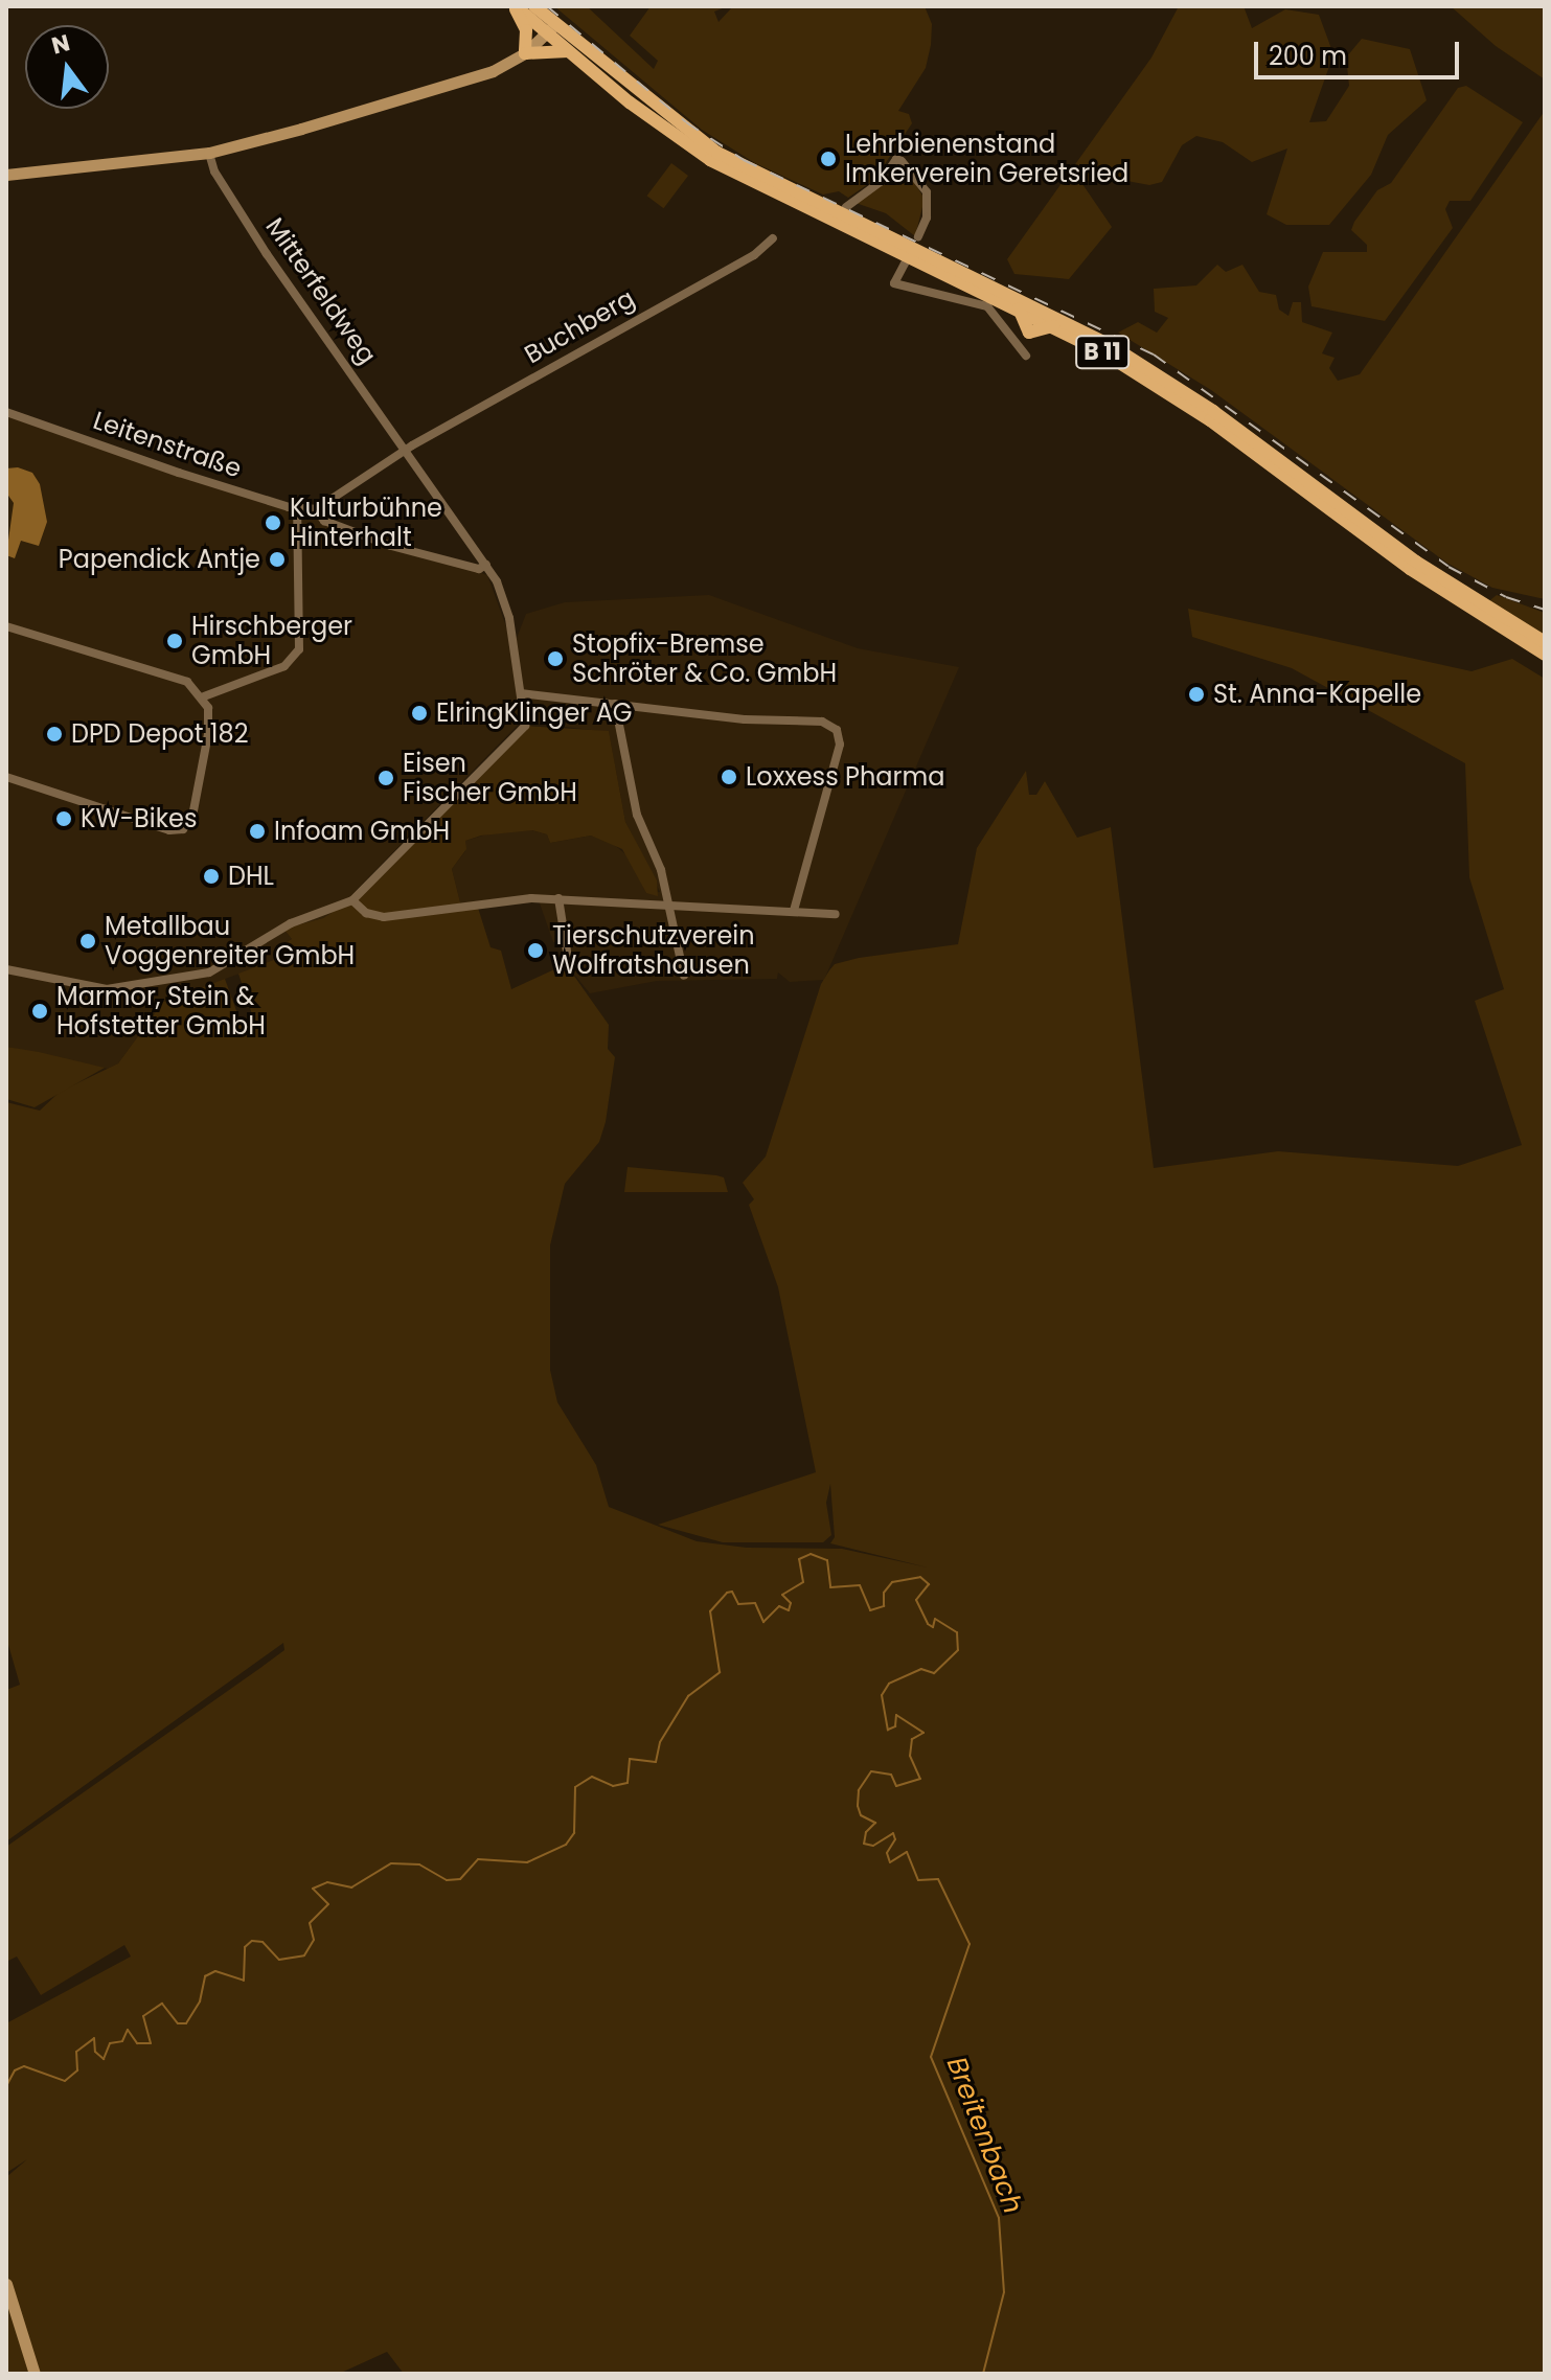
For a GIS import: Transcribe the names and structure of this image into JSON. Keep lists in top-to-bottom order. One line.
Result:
{"streets":{"main road":["B 11"],"street":["Mitterfeldweg","Buchberg","Leitenstraße"]},"crossings":[["Mitterfeldweg","Buchberg"]],"water":["Breitenbach"],"places":["Lehrbienenstand Imkerverein Geretsried","Kulturbühne Hinterhalt","Papendick Antje","Hirschberger GmbH","Stopfix-Bremse Schröter & Co. GmbH","St. Anna-Kapelle","ElringKlinger AG","DPD Depot 182","Loxxess Pharma","Eisen Fischer GmbH","KW-Bikes","Infoam GmbH","DHL","Metallbau Voggenreiter GmbH","Tierschutzverein Wolfratshausen","Marmor, Stein & Hofstetter GmbH"],"scale_bar":"200 m","north":"top"}
